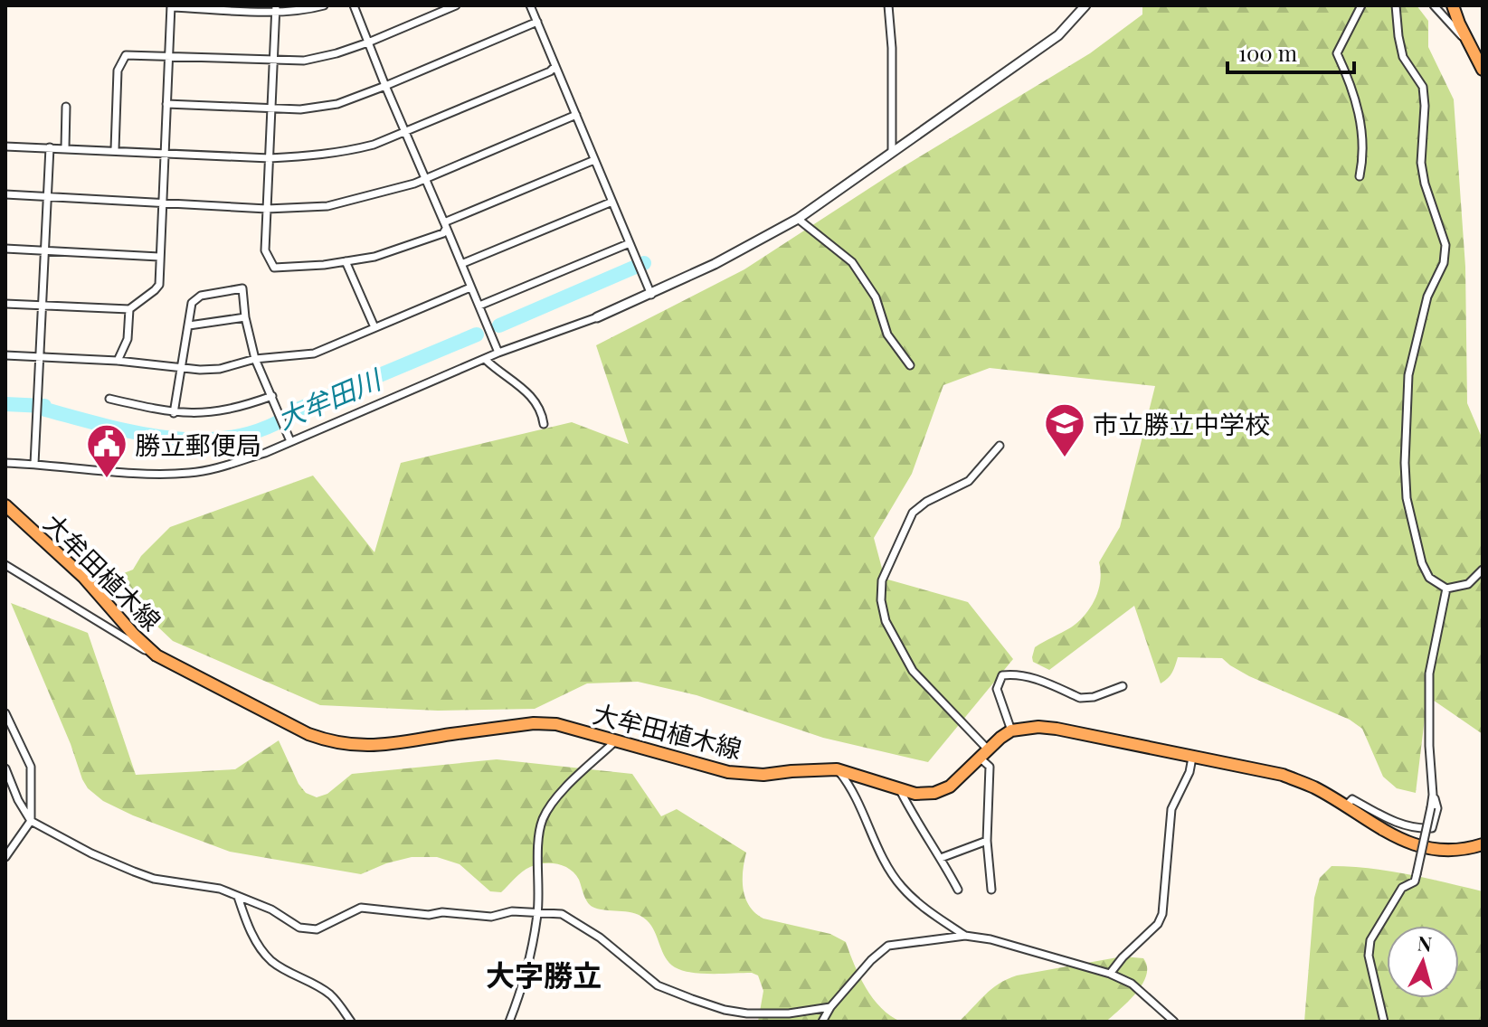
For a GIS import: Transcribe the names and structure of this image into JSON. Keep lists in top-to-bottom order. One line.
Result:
{"streets":{"main road":["大牟田植木線"]},"districts":["大字勝立"],"water":["大牟田川"],"places":{"school or university":["市立勝立中学校"],"public building":["勝立郵便局"]},"scale_bar":"100 m","north":"top"}
